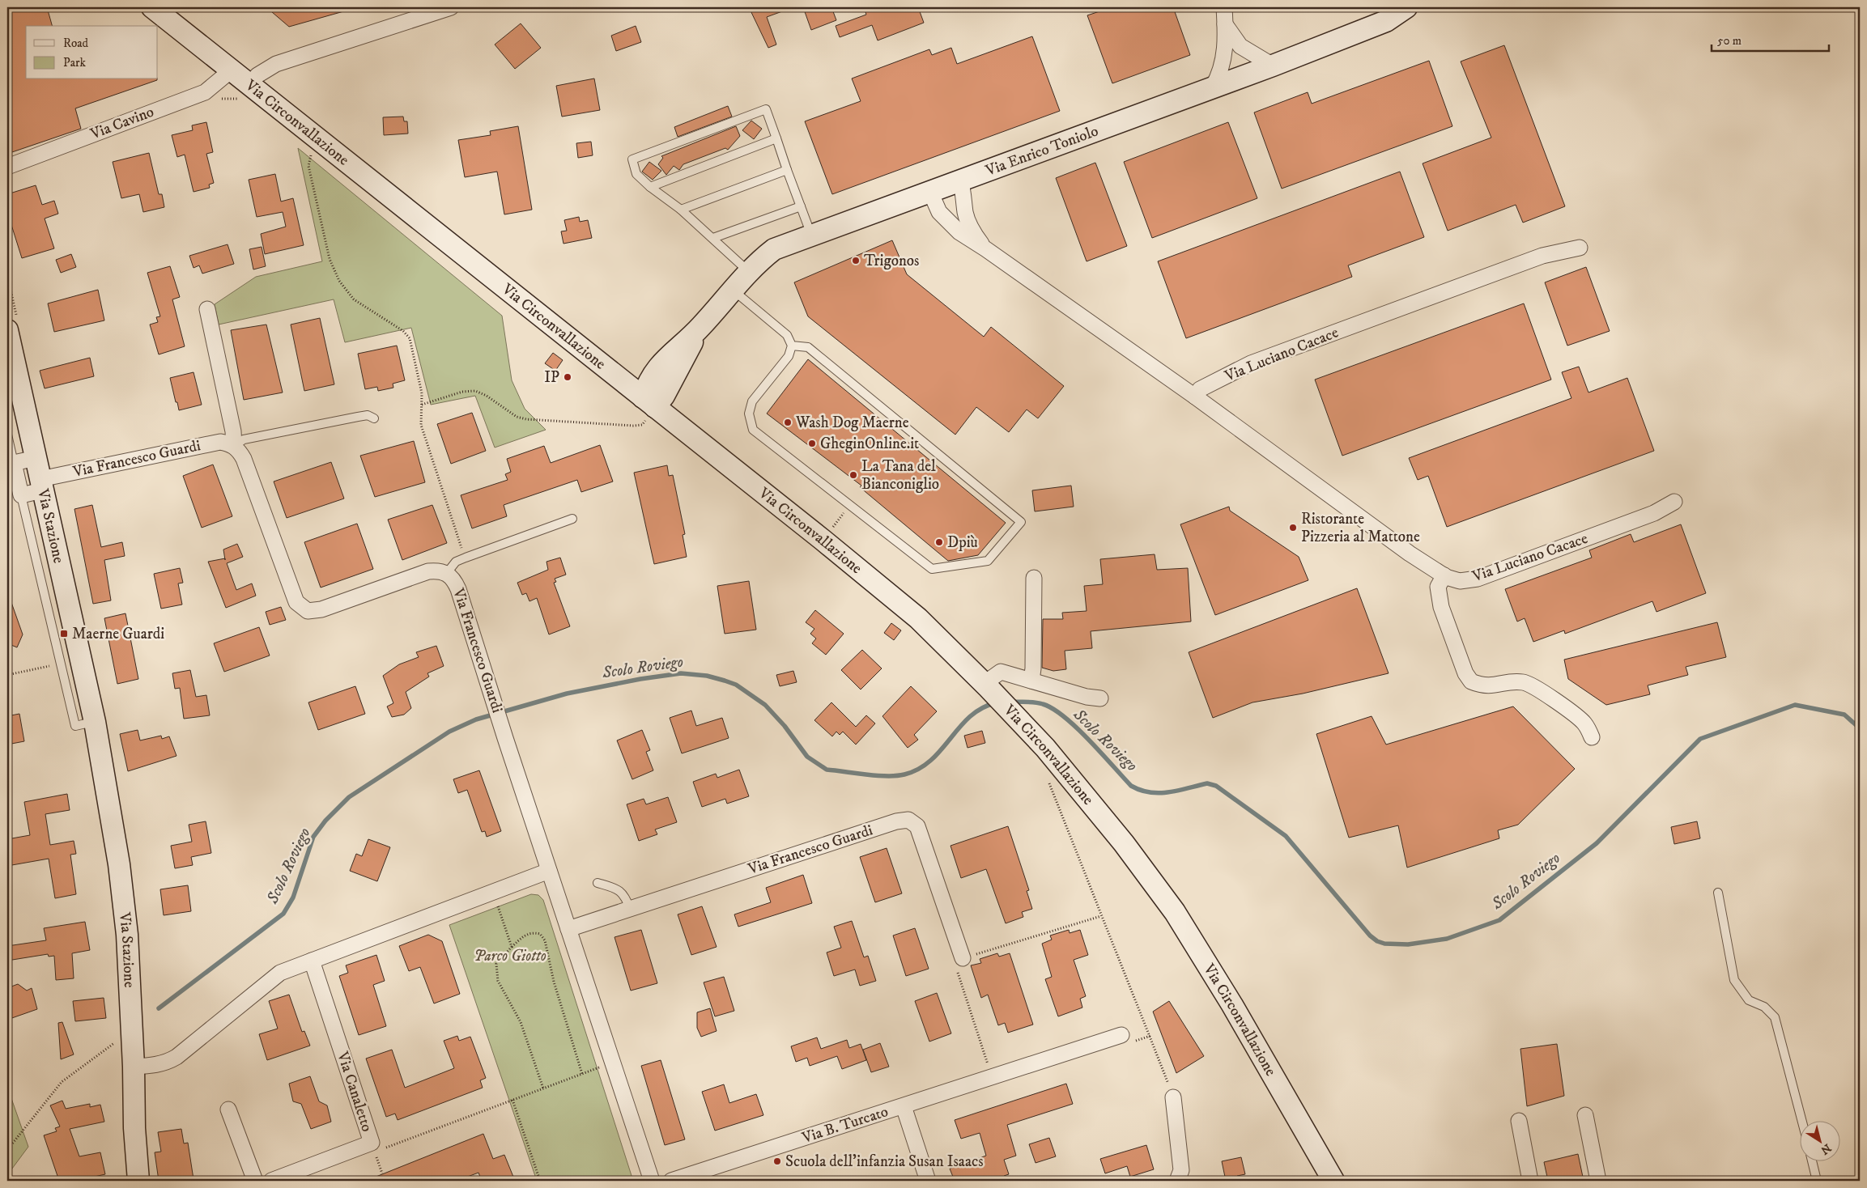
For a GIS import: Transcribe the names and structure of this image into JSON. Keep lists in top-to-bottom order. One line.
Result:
{"streets":{"street":["Via Circonvallazione","Via Cavino","Via Enrico Toniolo","Via Luciano Cacace","Via Francesco Guardi","Via Stazione","Via Canaletto","Via B. Turcato"]},"crossings":[["Via Circonvallazione","Via Cavino"],["Via Circonvallazione","Via Enrico Toniolo"],["Via Enrico Toniolo","Via Luciano Cacace"],["Via Francesco Guardi","Via Stazione"]],"water":["Scolo Roviego"],"parks":["Parco Giotto"],"places":{"other":["Trigonos","IP","Wash Dog Maerne","GheginOnline.it","La Tana del Bianconiglio","Ristorante Pizzeria al Mattone","Dpiù","Scuola dell'infanzia Susan Isaacs"],"transit":["Maerne Guardi"]},"legend":["Road","Park"],"scale_bar":"50 m","north":"bottom right"}
